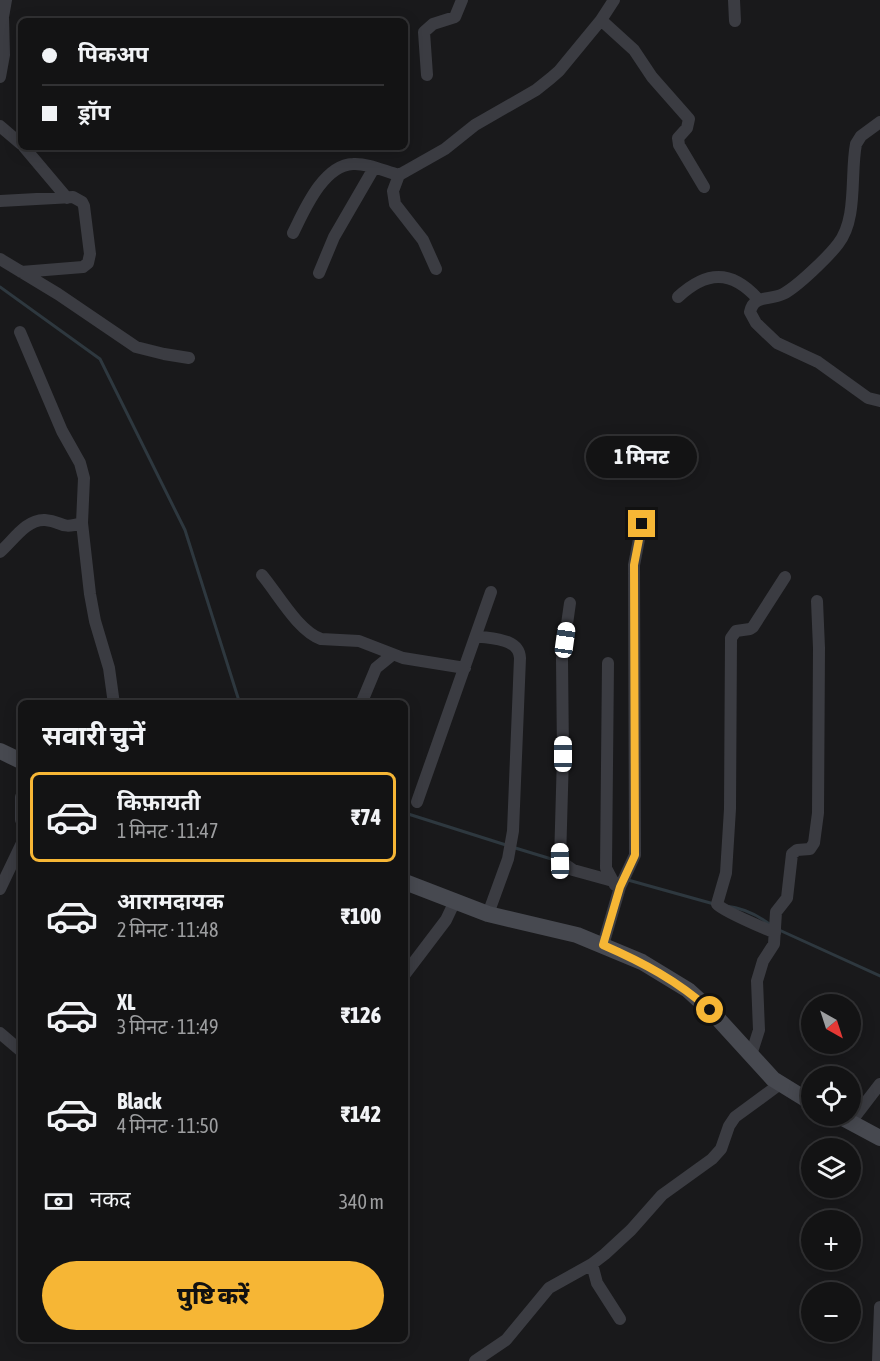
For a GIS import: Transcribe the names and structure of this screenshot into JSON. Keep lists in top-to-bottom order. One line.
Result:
{"north":"bottom right","page":{"banner":["पिकअप","ड्रॉप"],"bubble":"1 मिनट","heading":"सवारी चुनें","list":[{"name":"किफ़ायती","note":"1 मिनट · 11:47","value":"₹74"},{"name":"आरामदायक","note":"2 मिनट · 11:48","value":"₹100"},{"name":"XL","note":"3 मिनट · 11:49","value":"₹126"},{"name":"Black","note":"4 मिनट · 11:50","value":"₹142"}],"map_buttons":["+","−"],"pay":["नकद","340 m"],"buttons":"पुष्टि करें"}}
